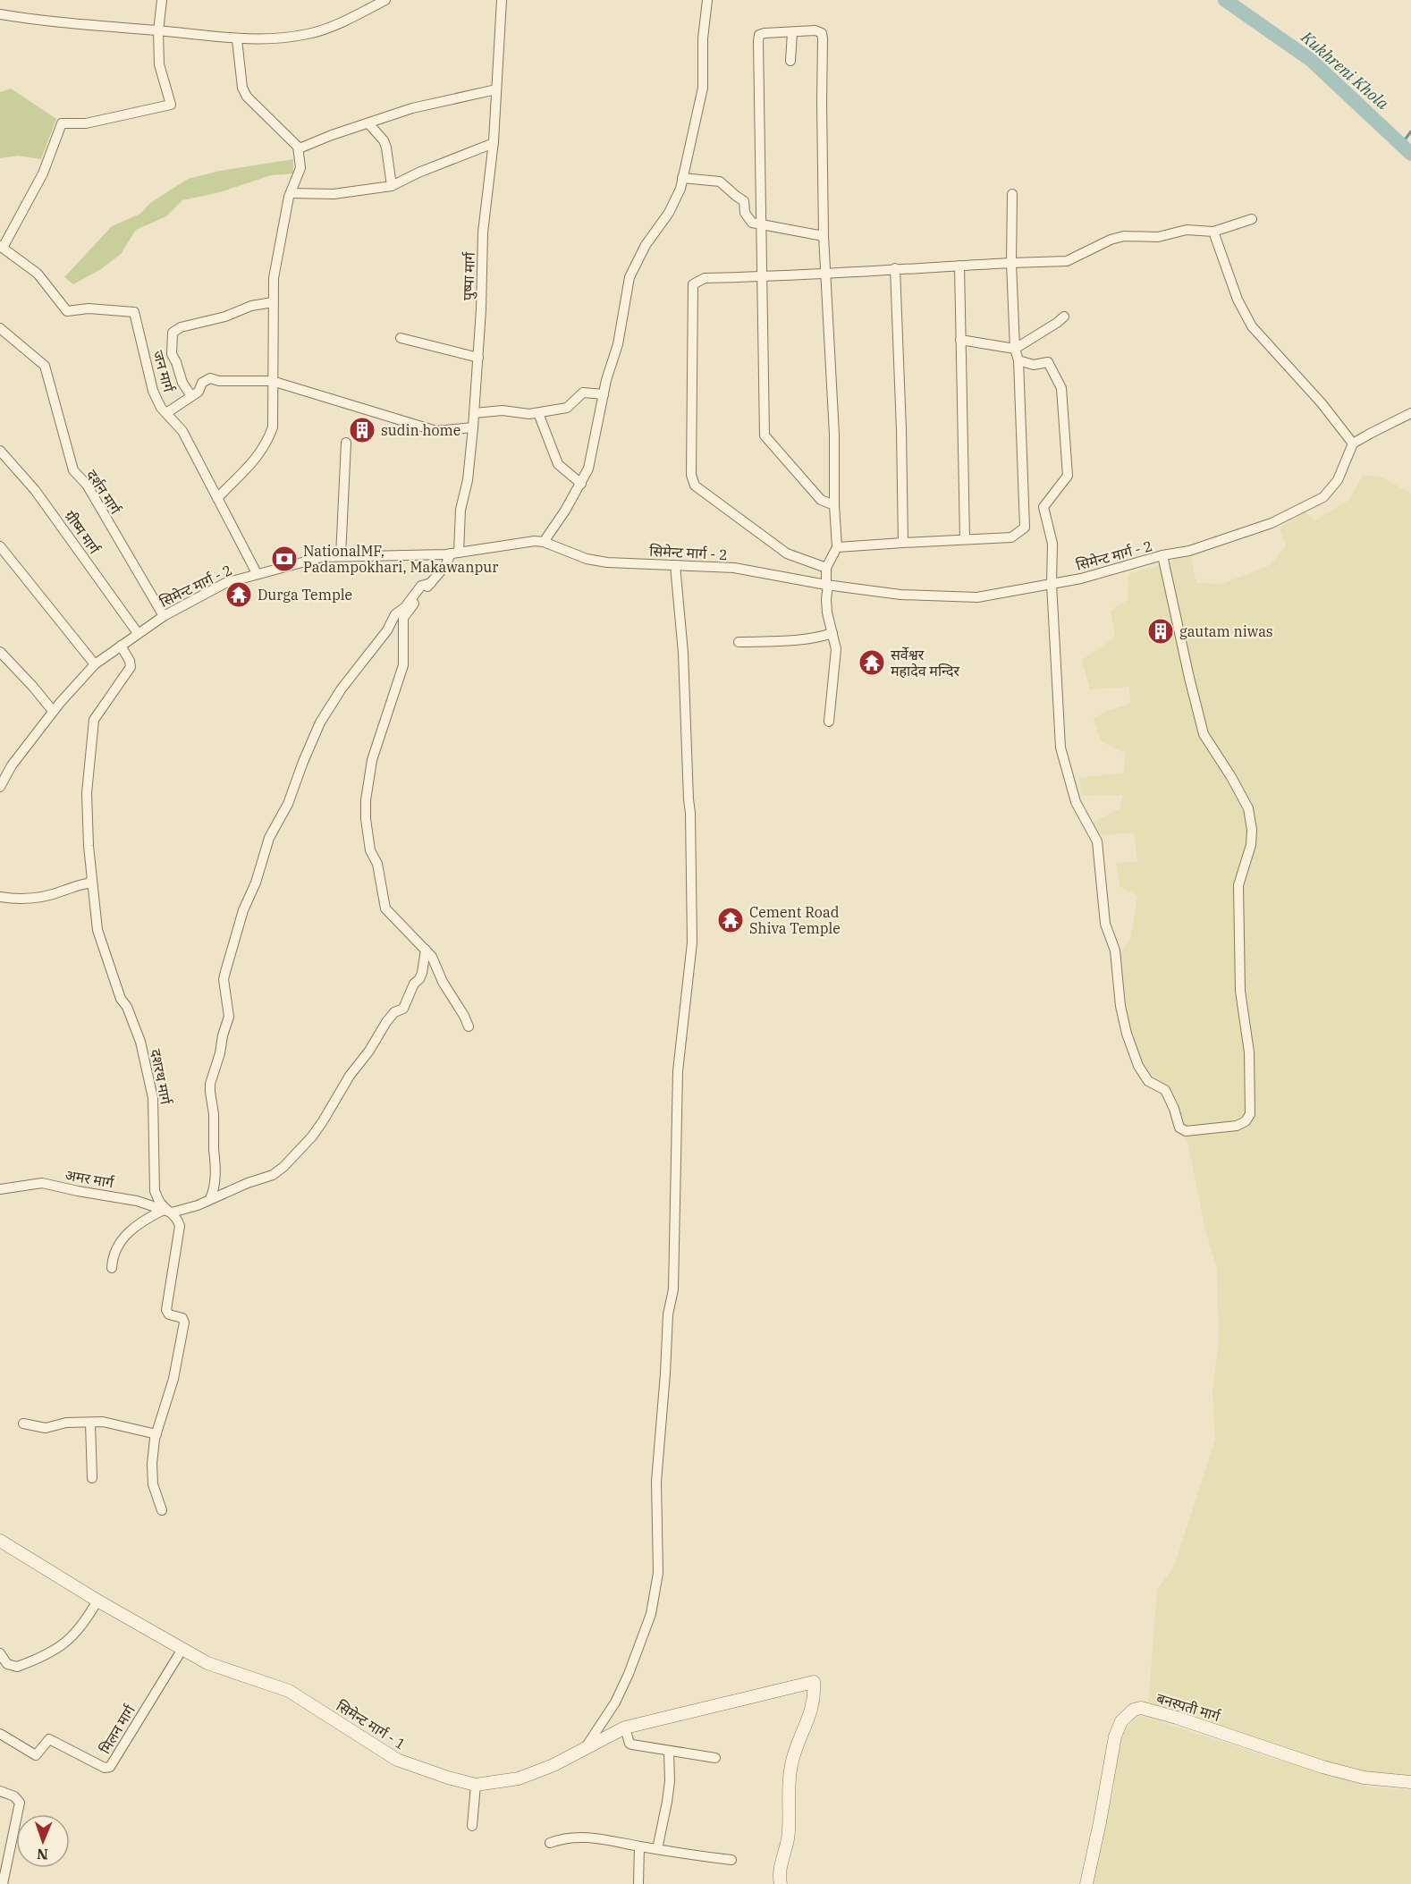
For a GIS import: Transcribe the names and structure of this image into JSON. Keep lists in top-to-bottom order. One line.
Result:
{"streets":{"street":["पुष्पा मार्ग","जन मार्ग","दर्शन मार्ग","ग्रीष्म मार्ग","सिमेन्ट मार्ग - 2","दशरथ मार्ग","अमर मार्ग","बनस्पती मार्ग","सिमेन्ट मार्ग - 1","मिलन मार्ग"]},"crossings":[["पुष्पा मार्ग","सिमेन्ट मार्ग - 2"],["जन मार्ग","सिमेन्ट मार्ग - 2"],["दर्शन मार्ग","सिमेन्ट मार्ग - 2"],["ग्रीष्म मार्ग","सिमेन्ट मार्ग - 2"],["सिमेन्ट मार्ग - 2","दशरथ मार्ग"],["दशरथ मार्ग","अमर मार्ग"],["सिमेन्ट मार्ग - 1","मिलन मार्ग"]],"water":["Kukhreni Khola"],"places":{"building":["sudin home","gautam niwas"],"bank":["NationalMF, Padampokhari, Makawanpur"],"temple":["Durga Temple","सर्वेश्वर महादेव मन्दिर","Cement Road Shiva Temple"]},"north":"bottom"}
